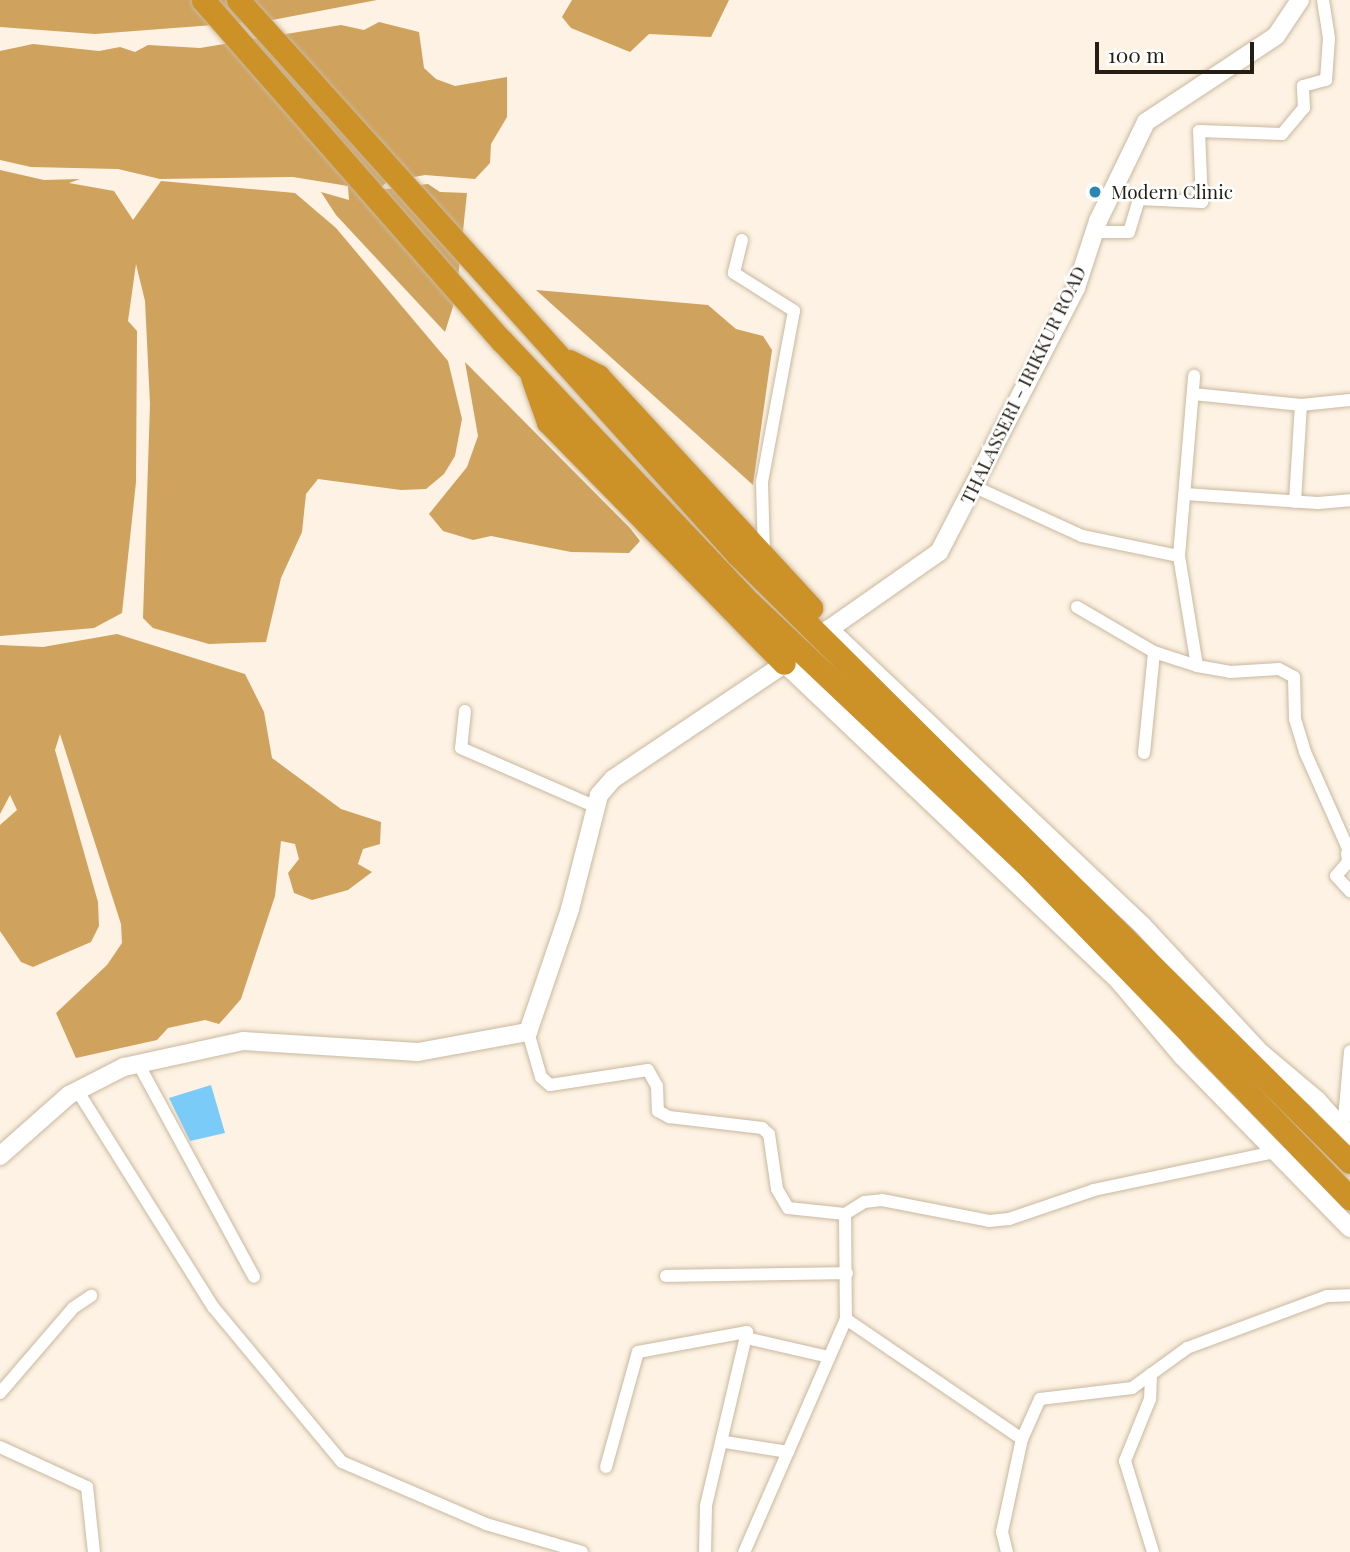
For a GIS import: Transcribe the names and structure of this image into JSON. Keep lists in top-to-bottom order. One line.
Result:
{"streets":{"main road":["THALASSERI - IRIKKUR ROAD"]},"places":["Modern Clinic"],"scale_bar":"100 m"}
